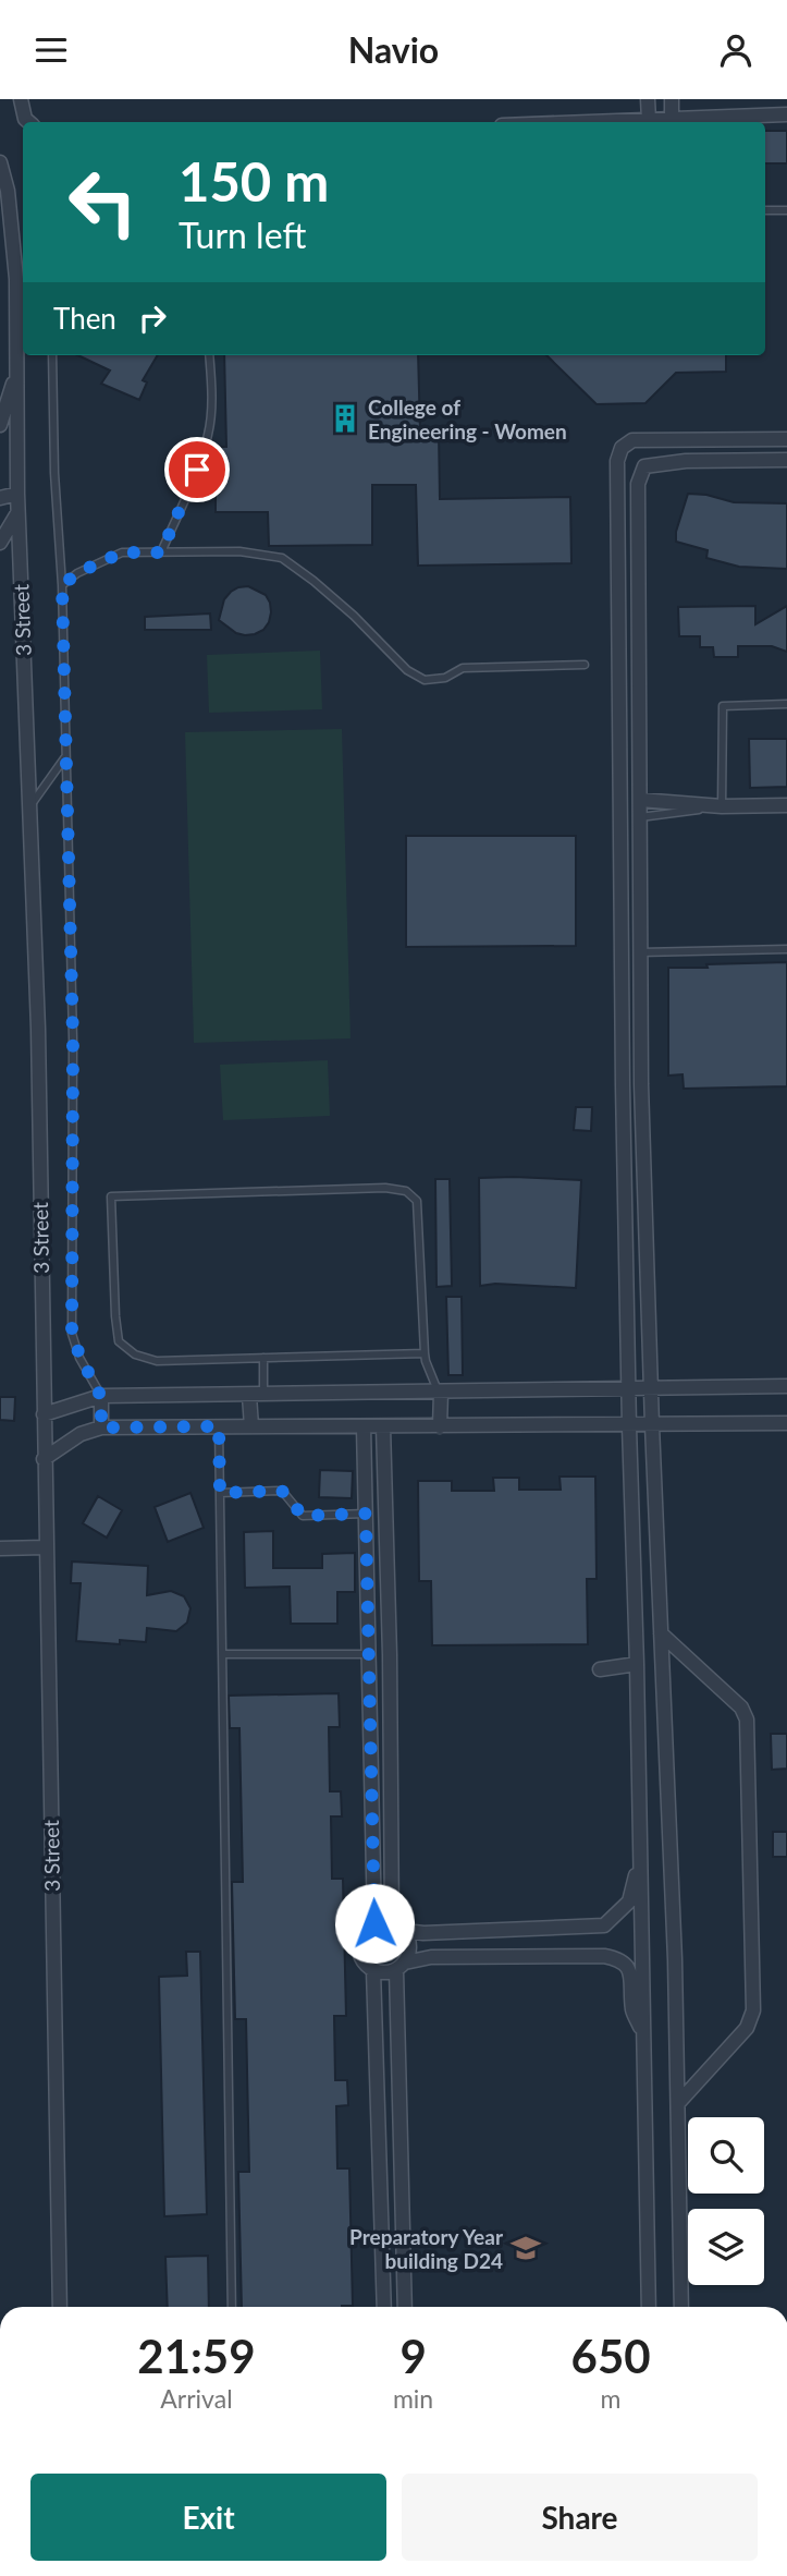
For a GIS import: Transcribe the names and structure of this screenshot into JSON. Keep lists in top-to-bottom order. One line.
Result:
{"streets":{"street":["3 Street"]},"places":{"building":["College of Engineering - Women"],"school or university":["Preparatory Year building D24"]},"page":{"header":"Navio","turn":["150 m","Turn left"],"then":"Then","eta":["21:59","Arrival","9","min","650","m"],"buttons":["Exit","Share"]}}
